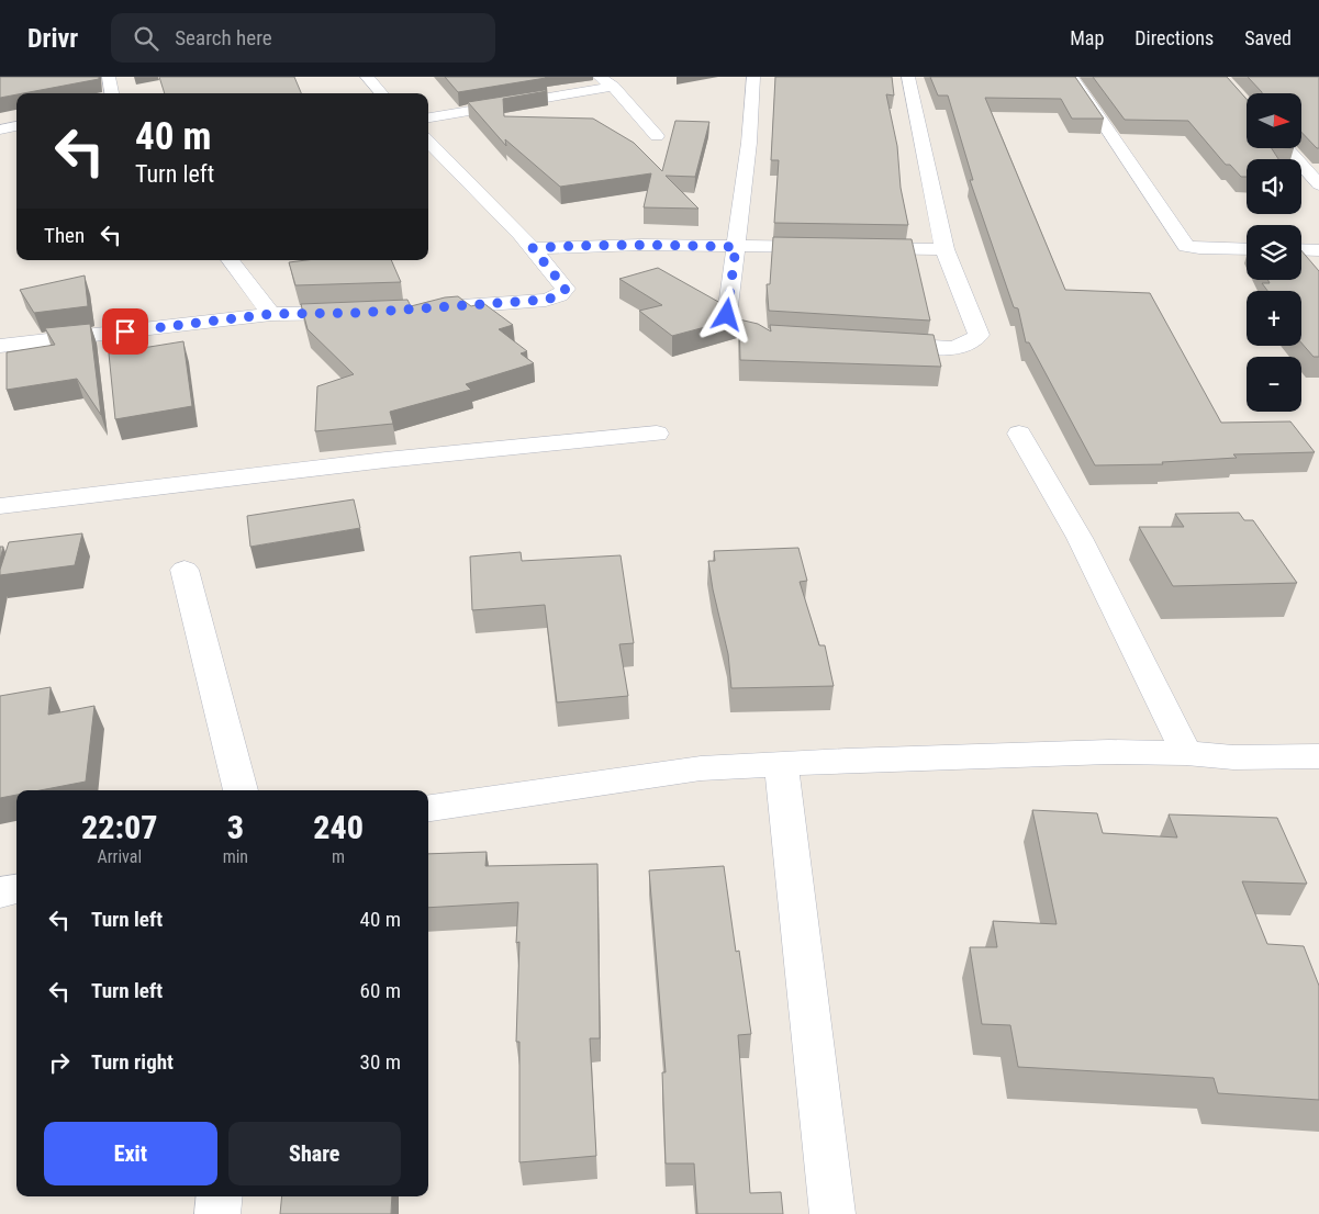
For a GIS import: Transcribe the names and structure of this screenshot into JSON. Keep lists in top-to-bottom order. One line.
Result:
{"north":"right","page":{"header":"Drivr","search":"Search here","nav":["Map","Directions","Saved"],"map_buttons":["+","−"],"turn":["40 m","Turn left"],"then":"Then","eta":["22:07","Arrival","3","min","240","m"],"list":[{"name":"Turn left","value":"40 m"},{"name":"Turn left","value":"60 m"},{"name":"Turn right","value":"30 m"}],"buttons":["Exit","Share"]}}
